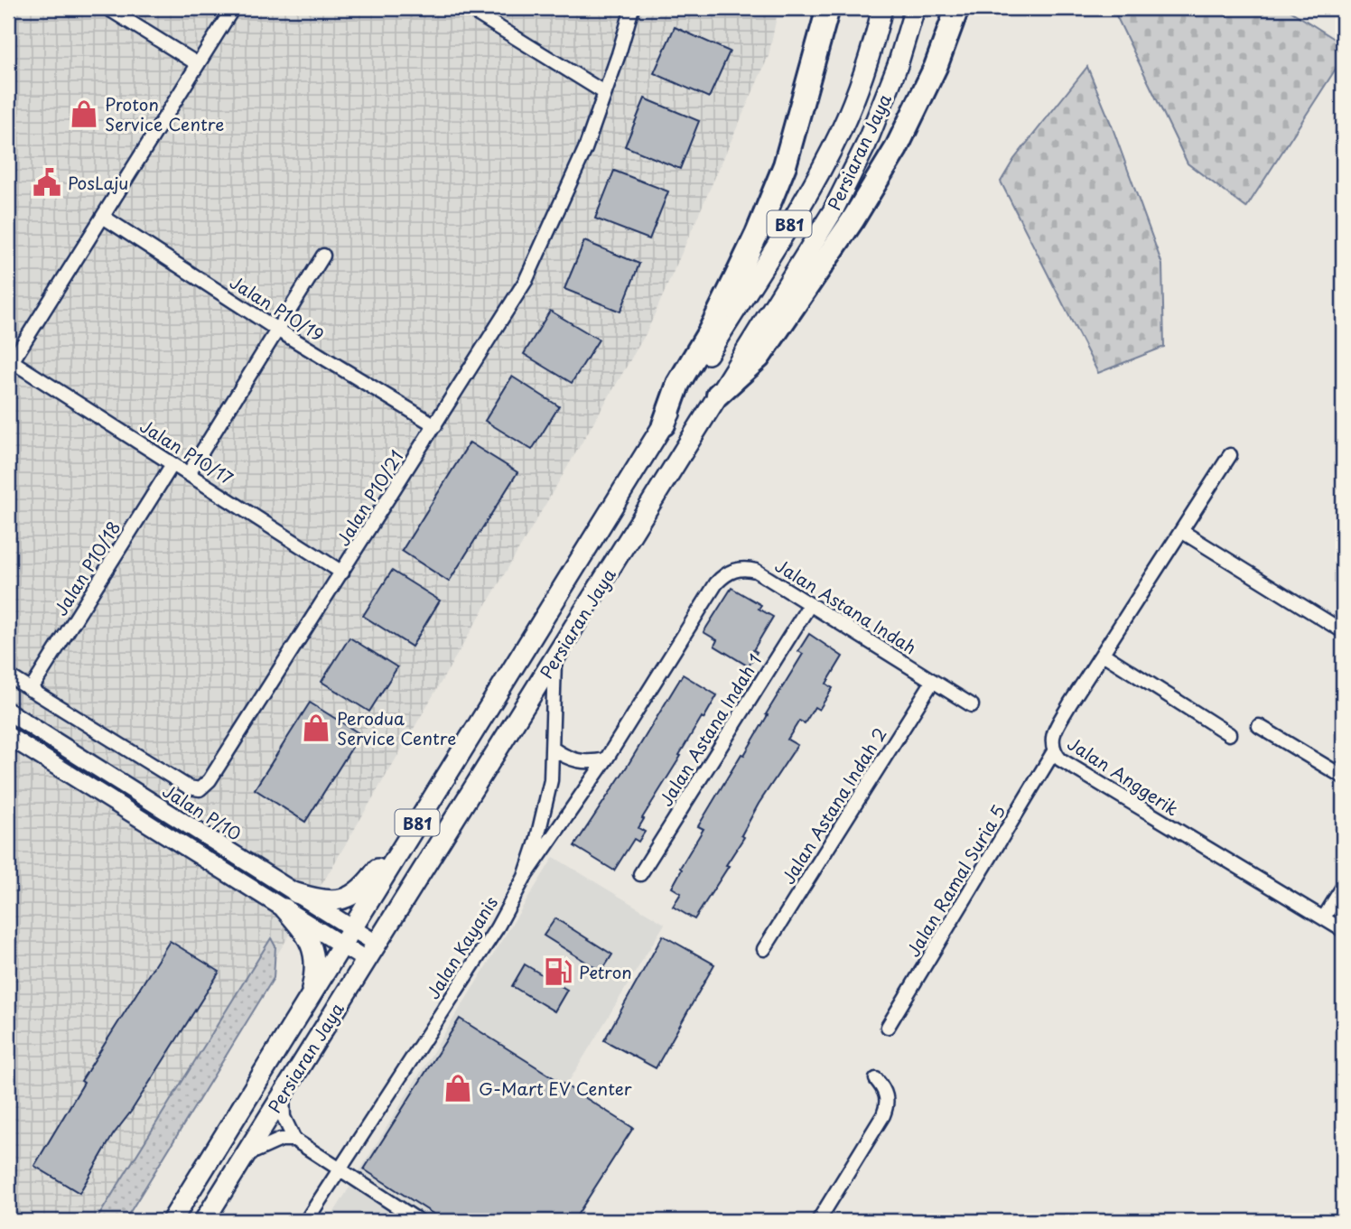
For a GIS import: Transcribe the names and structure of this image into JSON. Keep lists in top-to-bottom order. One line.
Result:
{"streets":{"main road":["Persiaran Jaya","B81"],"street":["Jalan P10/19","Jalan P10/17","Jalan P10/21","Jalan P10/18","Jalan Astana Indah","Jalan Astana Indah 1","Jalan Anggerik","Jalan Astana Indah 2","Jalan P/10","Jalan Ramal Suria 5","Jalan Kayanis"]},"crossings":[["Persiaran Jaya","Jalan P/10"],["Persiaran Jaya","Jalan Kayanis"],["Jalan P10/19","Jalan P10/21"],["Jalan P10/17","Jalan P10/21"],["Jalan P10/17","Jalan P10/18"],["Jalan P10/21","Jalan P10/18"],["Jalan Astana Indah","Jalan Astana Indah 1"],["Jalan Astana Indah","Jalan Astana Indah 2"],["Jalan Astana Indah","Jalan Kayanis"],["Jalan Anggerik","Jalan Ramal Suria 5"]],"places":{"shop":["Proton Service Centre","Perodua Service Centre","G-Mart EV Center"],"public building":["PosLaju"],"fuel station":["Petron"]}}
